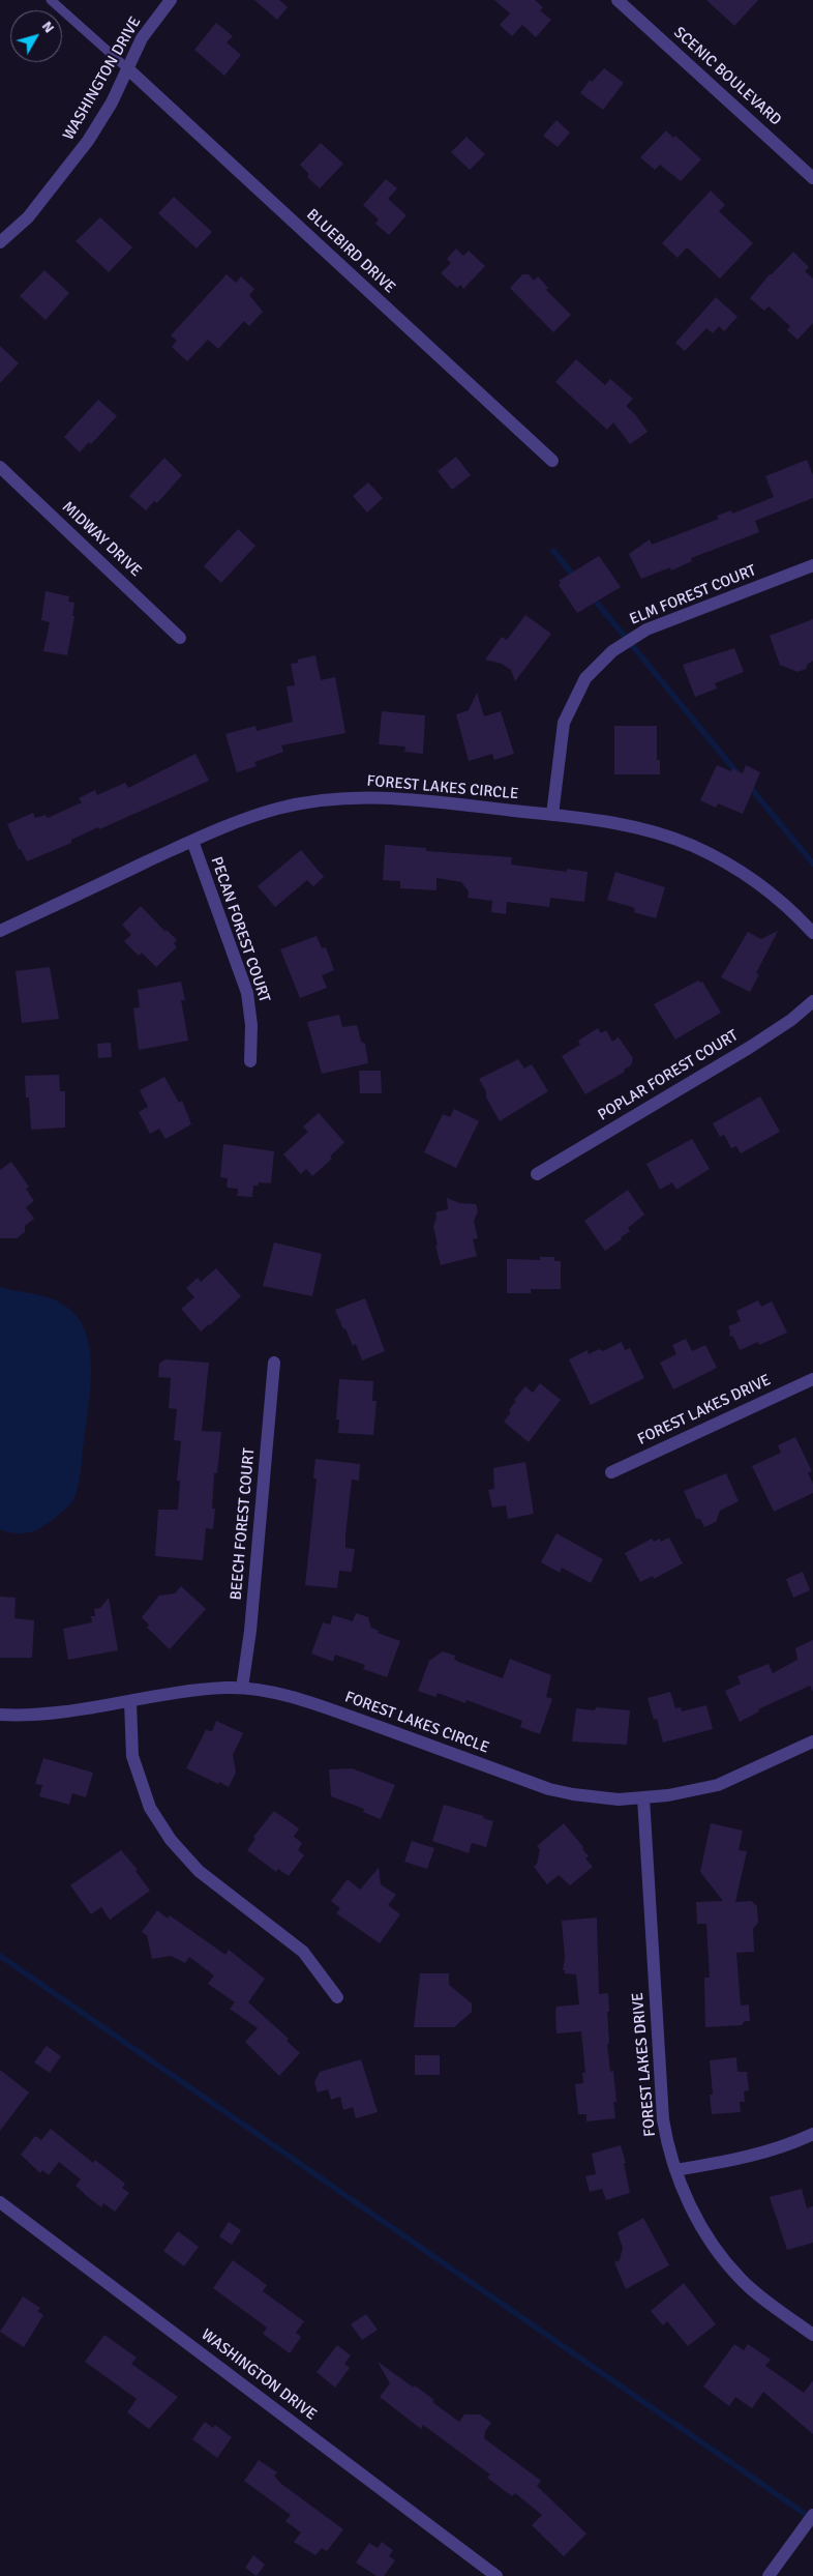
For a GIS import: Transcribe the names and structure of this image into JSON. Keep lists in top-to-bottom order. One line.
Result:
{"streets":{"street":["SCENIC BOULEVARD","WASHINGTON DRIVE","BLUEBIRD DRIVE","MIDWAY DRIVE","ELM FOREST COURT","FOREST LAKES CIRCLE","PECAN FOREST COURT","POPLAR FOREST COURT","FOREST LAKES DRIVE","BEECH FOREST COURT"]},"crossings":[["WASHINGTON DRIVE","BLUEBIRD DRIVE"],["ELM FOREST COURT","FOREST LAKES CIRCLE"],["FOREST LAKES CIRCLE","PECAN FOREST COURT"],["FOREST LAKES CIRCLE","FOREST LAKES DRIVE"],["FOREST LAKES CIRCLE","BEECH FOREST COURT"]],"north":"top right"}
